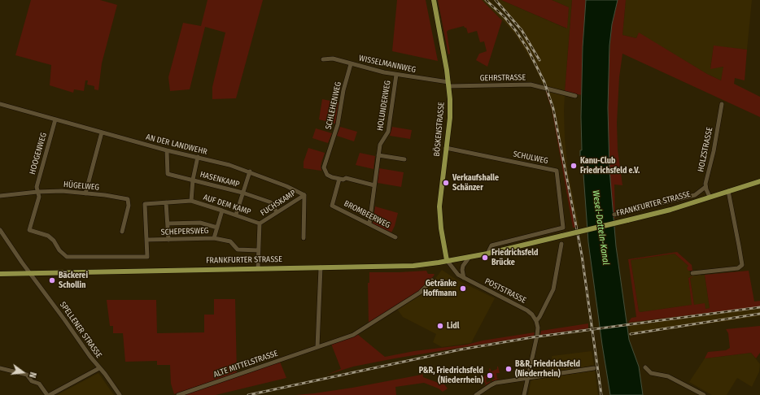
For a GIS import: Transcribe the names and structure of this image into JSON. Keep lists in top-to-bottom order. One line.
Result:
{"streets":{"main road":["BÖSKENSTRASSE","FRANKFURTER STRASSE"],"street":["WISSELMANNWEG","GEHRSTRASSE","SCHLEHENWEG","HOLUNDERWEG","AN DER LANDWEHR","HOLZSTRASSE","HOOGENWEG","SCHULWEG","HASENKAMP","HÜGELWEG","FUCHSKAMP","AUF DEM KAMP","BROMBEERWEG","SCHEPERSWEG","POSTSTRASSE","SPELLENER STRASSE","ALTE MITTELSTRASSE"]},"crossings":[["WISSELMANNWEG","GEHRSTRASSE"],["WISSELMANNWEG","SCHLEHENWEG"],["WISSELMANNWEG","HOLUNDERWEG"],["WISSELMANNWEG","BÖSKENSTRASSE"],["GEHRSTRASSE","BÖSKENSTRASSE"],["SCHLEHENWEG","HOLUNDERWEG"],["SCHLEHENWEG","BROMBEERWEG"],["HOLUNDERWEG","BROMBEERWEG"],["BÖSKENSTRASSE","SCHULWEG"],["BÖSKENSTRASSE","FRANKFURTER STRASSE"],["BÖSKENSTRASSE","POSTSTRASSE"],["AN DER LANDWEHR","HOOGENWEG"],["AN DER LANDWEHR","HASENKAMP"],["AN DER LANDWEHR","FUCHSKAMP"],["HOLZSTRASSE","FRANKFURTER STRASSE"],["HOOGENWEG","HÜGELWEG"],["HOOGENWEG","AUF DEM KAMP"],["HOOGENWEG","SCHEPERSWEG"],["SCHULWEG","FRANKFURTER STRASSE"],["HASENKAMP","FUCHSKAMP"],["HASENKAMP","AUF DEM KAMP"],["FUCHSKAMP","AUF DEM KAMP"],["FRANKFURTER STRASSE","POSTSTRASSE"],["FRANKFURTER STRASSE","SPELLENER STRASSE"],["AUF DEM KAMP","SCHEPERSWEG"]],"water":["Wesel-Datteln-Kanal"],"places":["Kanu-Club Friedrichsfeld e.V.","Verkaufshalle Schänzer","Friedrichsfeld Brücke","Bäckerei Schollin","Getränke Hoffmann","Lidl","B&R, Friedrichsfeld (Niederrhein)","P&R, Friedrichsfeld (Niederrhein)"],"north":"right"}
